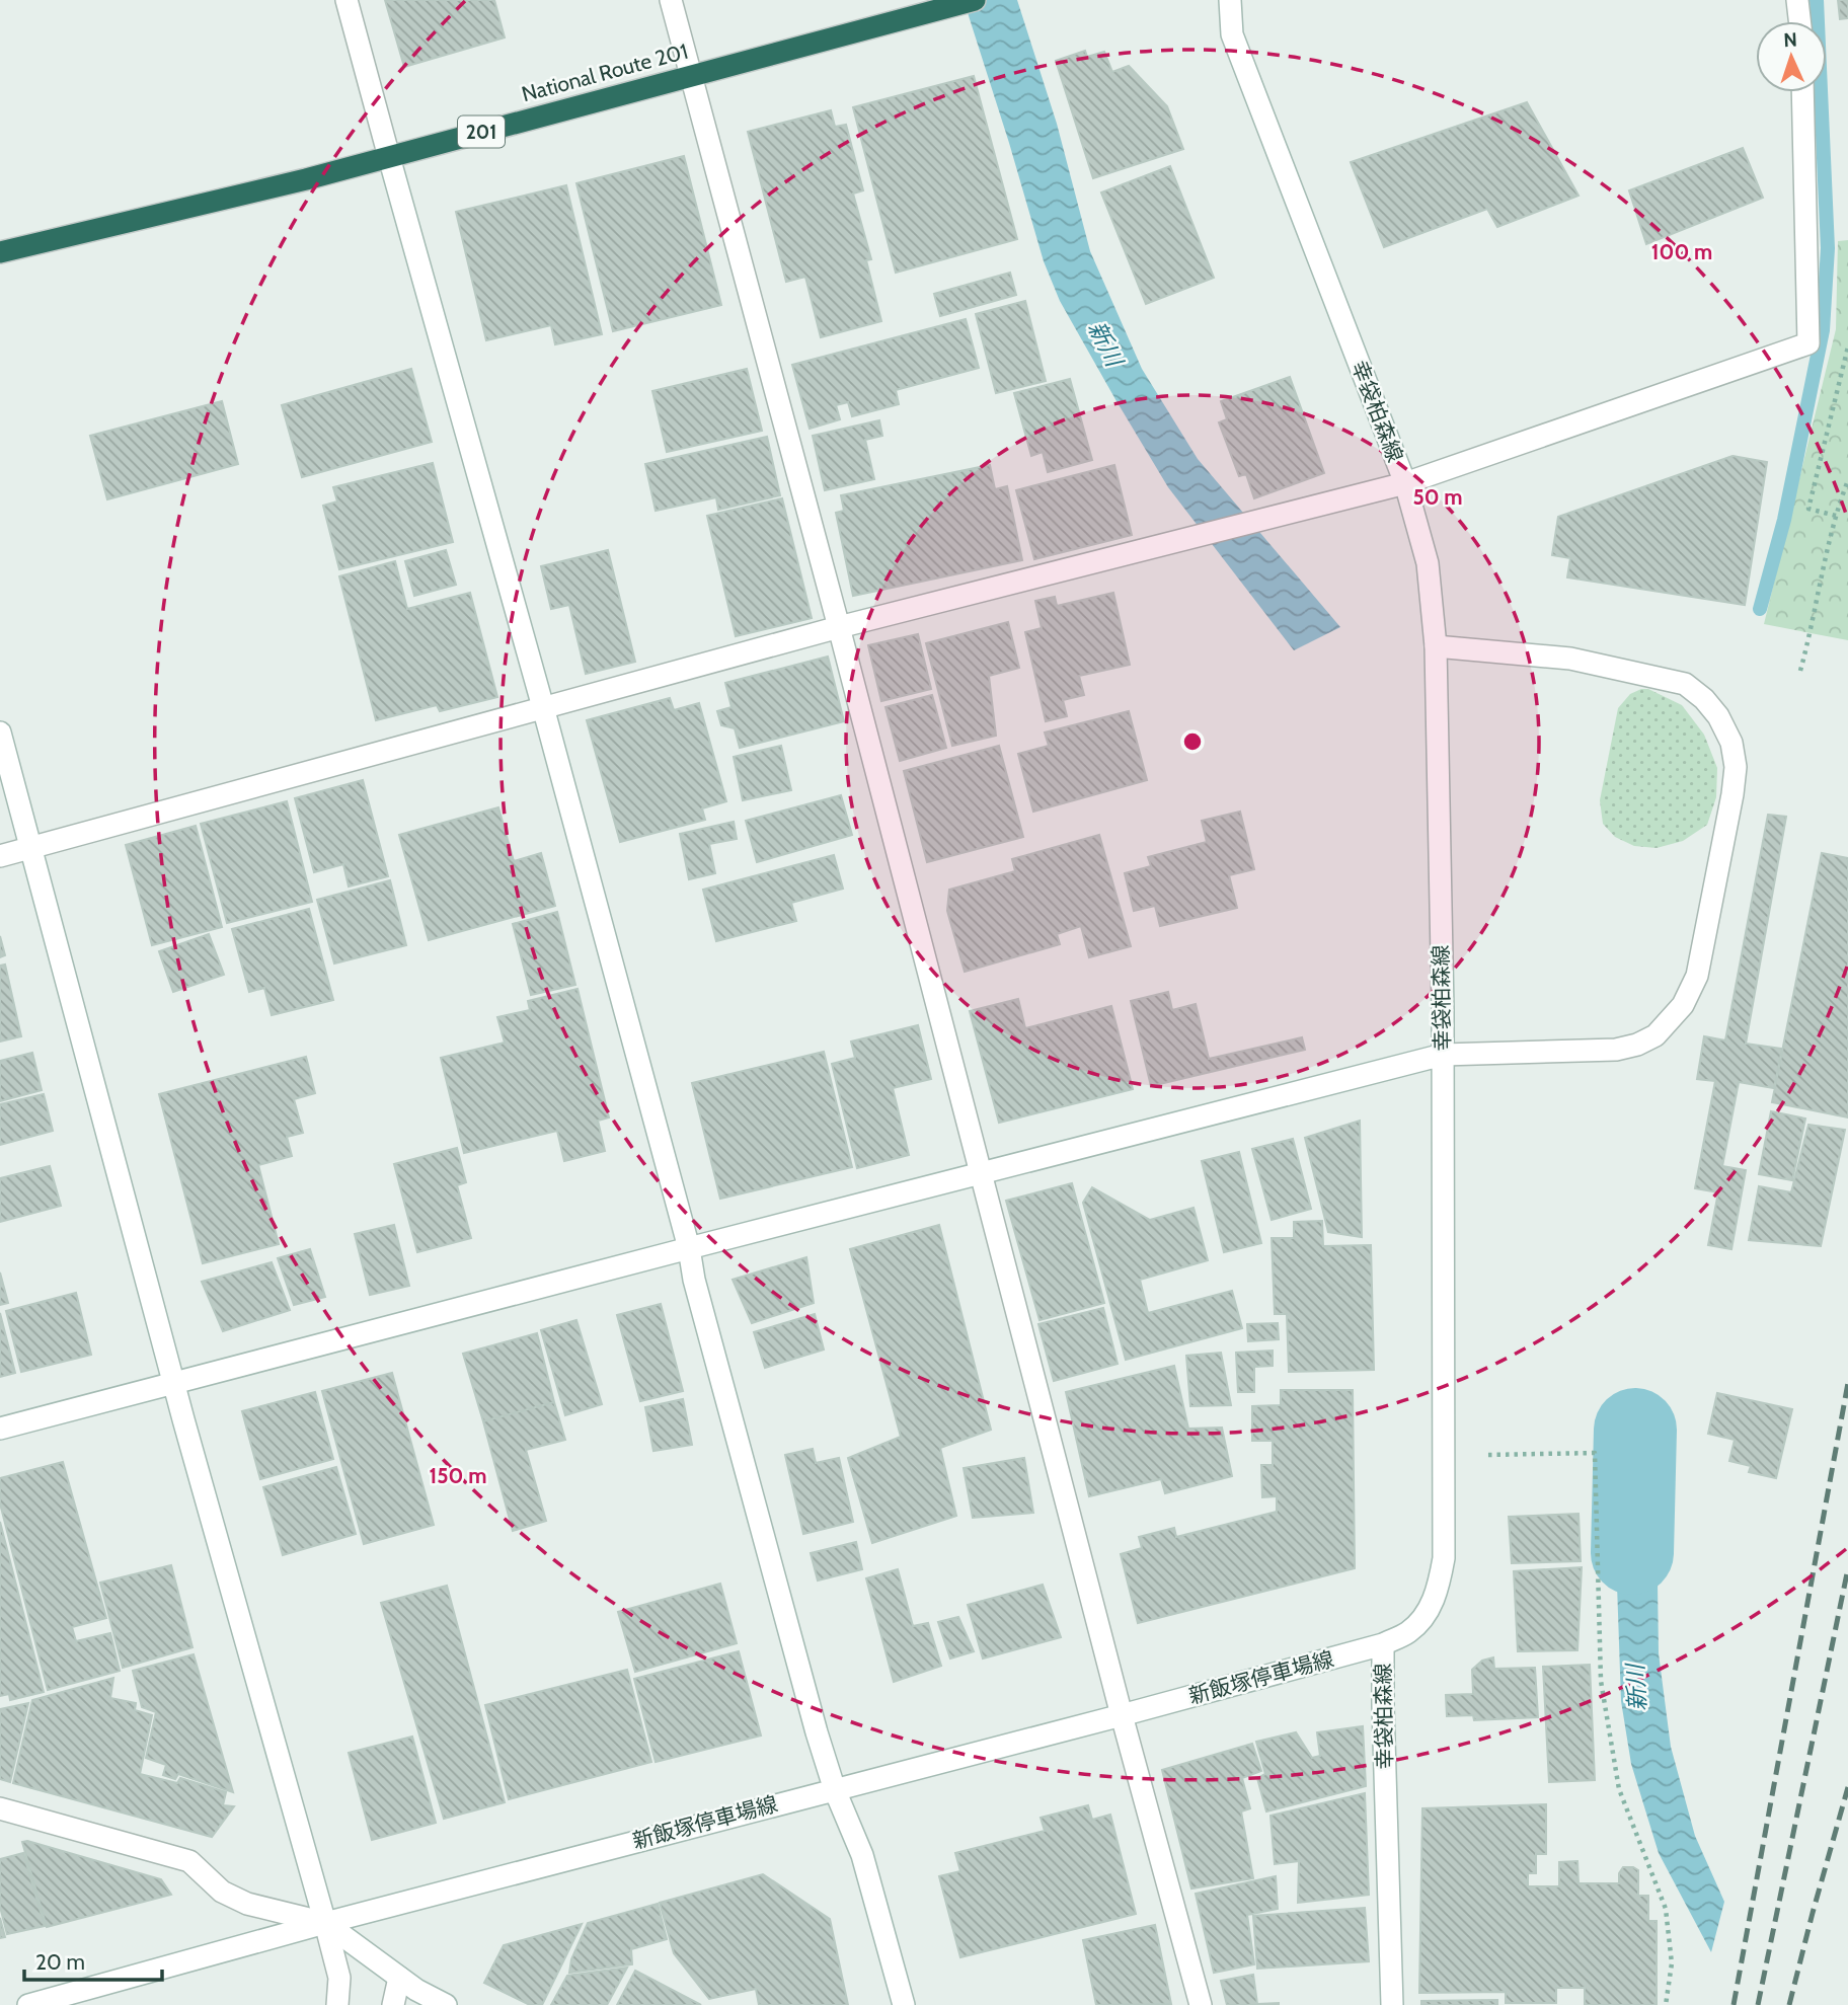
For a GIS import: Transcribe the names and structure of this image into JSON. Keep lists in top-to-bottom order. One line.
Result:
{"streets":{"highway":["National Route 201","201"],"street":["幸袋柏森線","新飯塚停車場線"]},"crossings":[["幸袋柏森線","新飯塚停車場線"]],"water":["新川"],"scale_bar":"20 m","north":"top","rings":["100 m","50 m","150 m"]}
